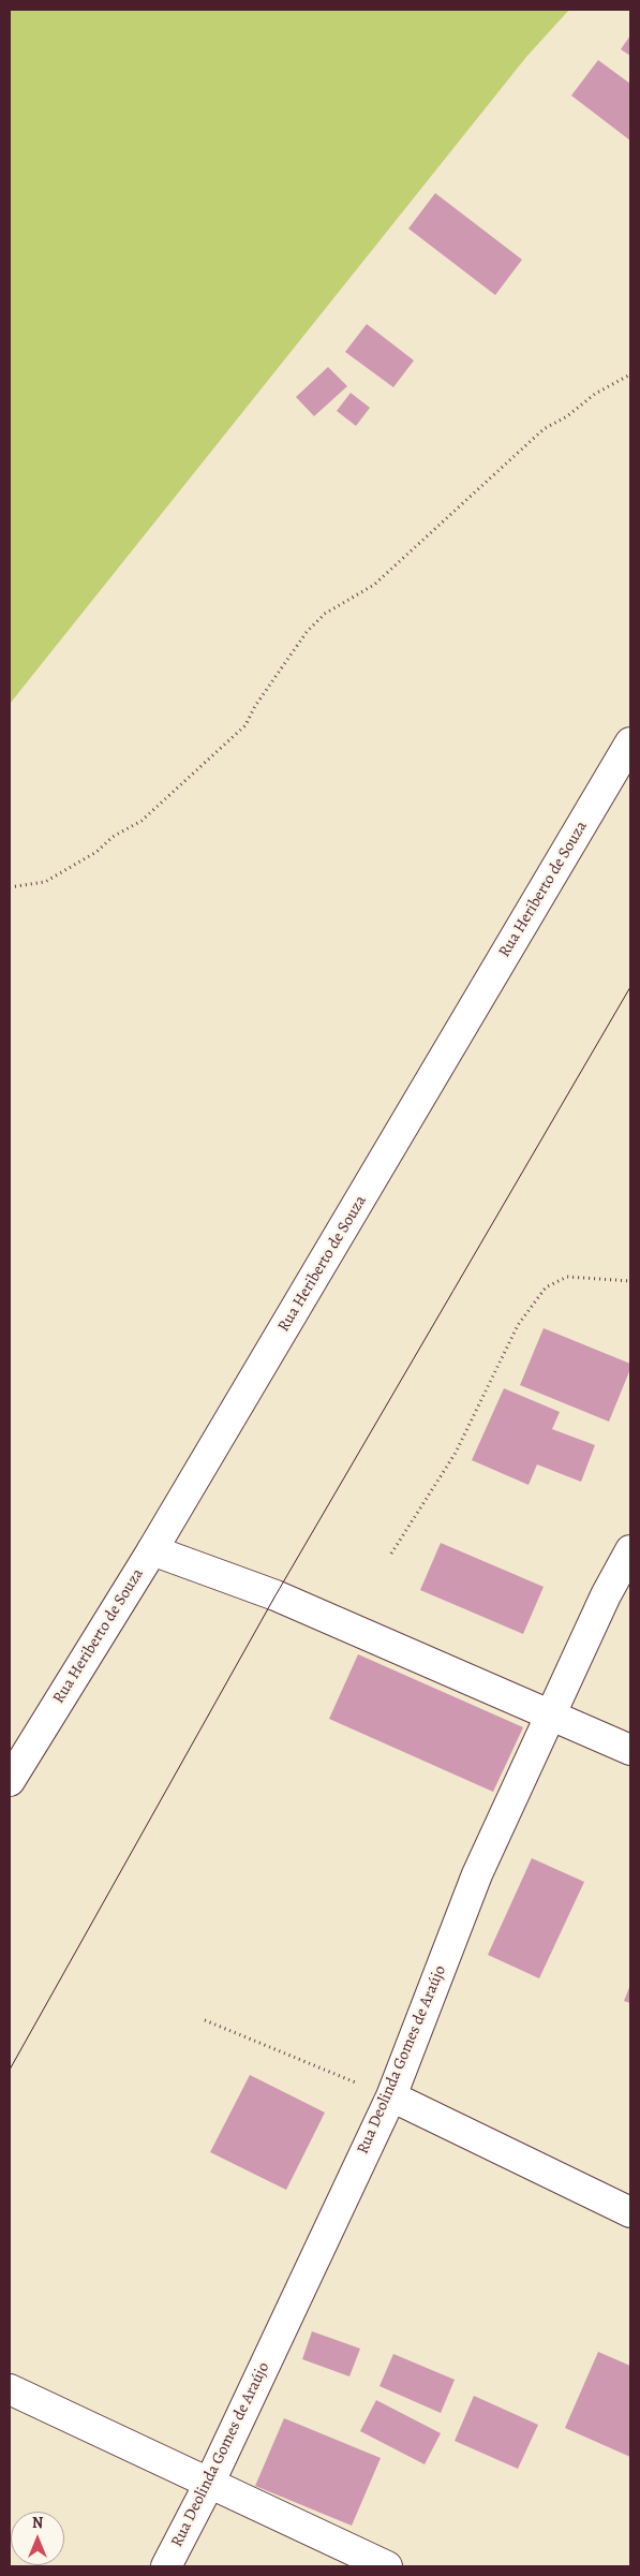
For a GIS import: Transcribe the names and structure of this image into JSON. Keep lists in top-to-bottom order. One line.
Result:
{"streets":{"street":["Rua Heriberto de Souza","Rua Deolinda Gomes de Araújo"]},"north":"top"}
